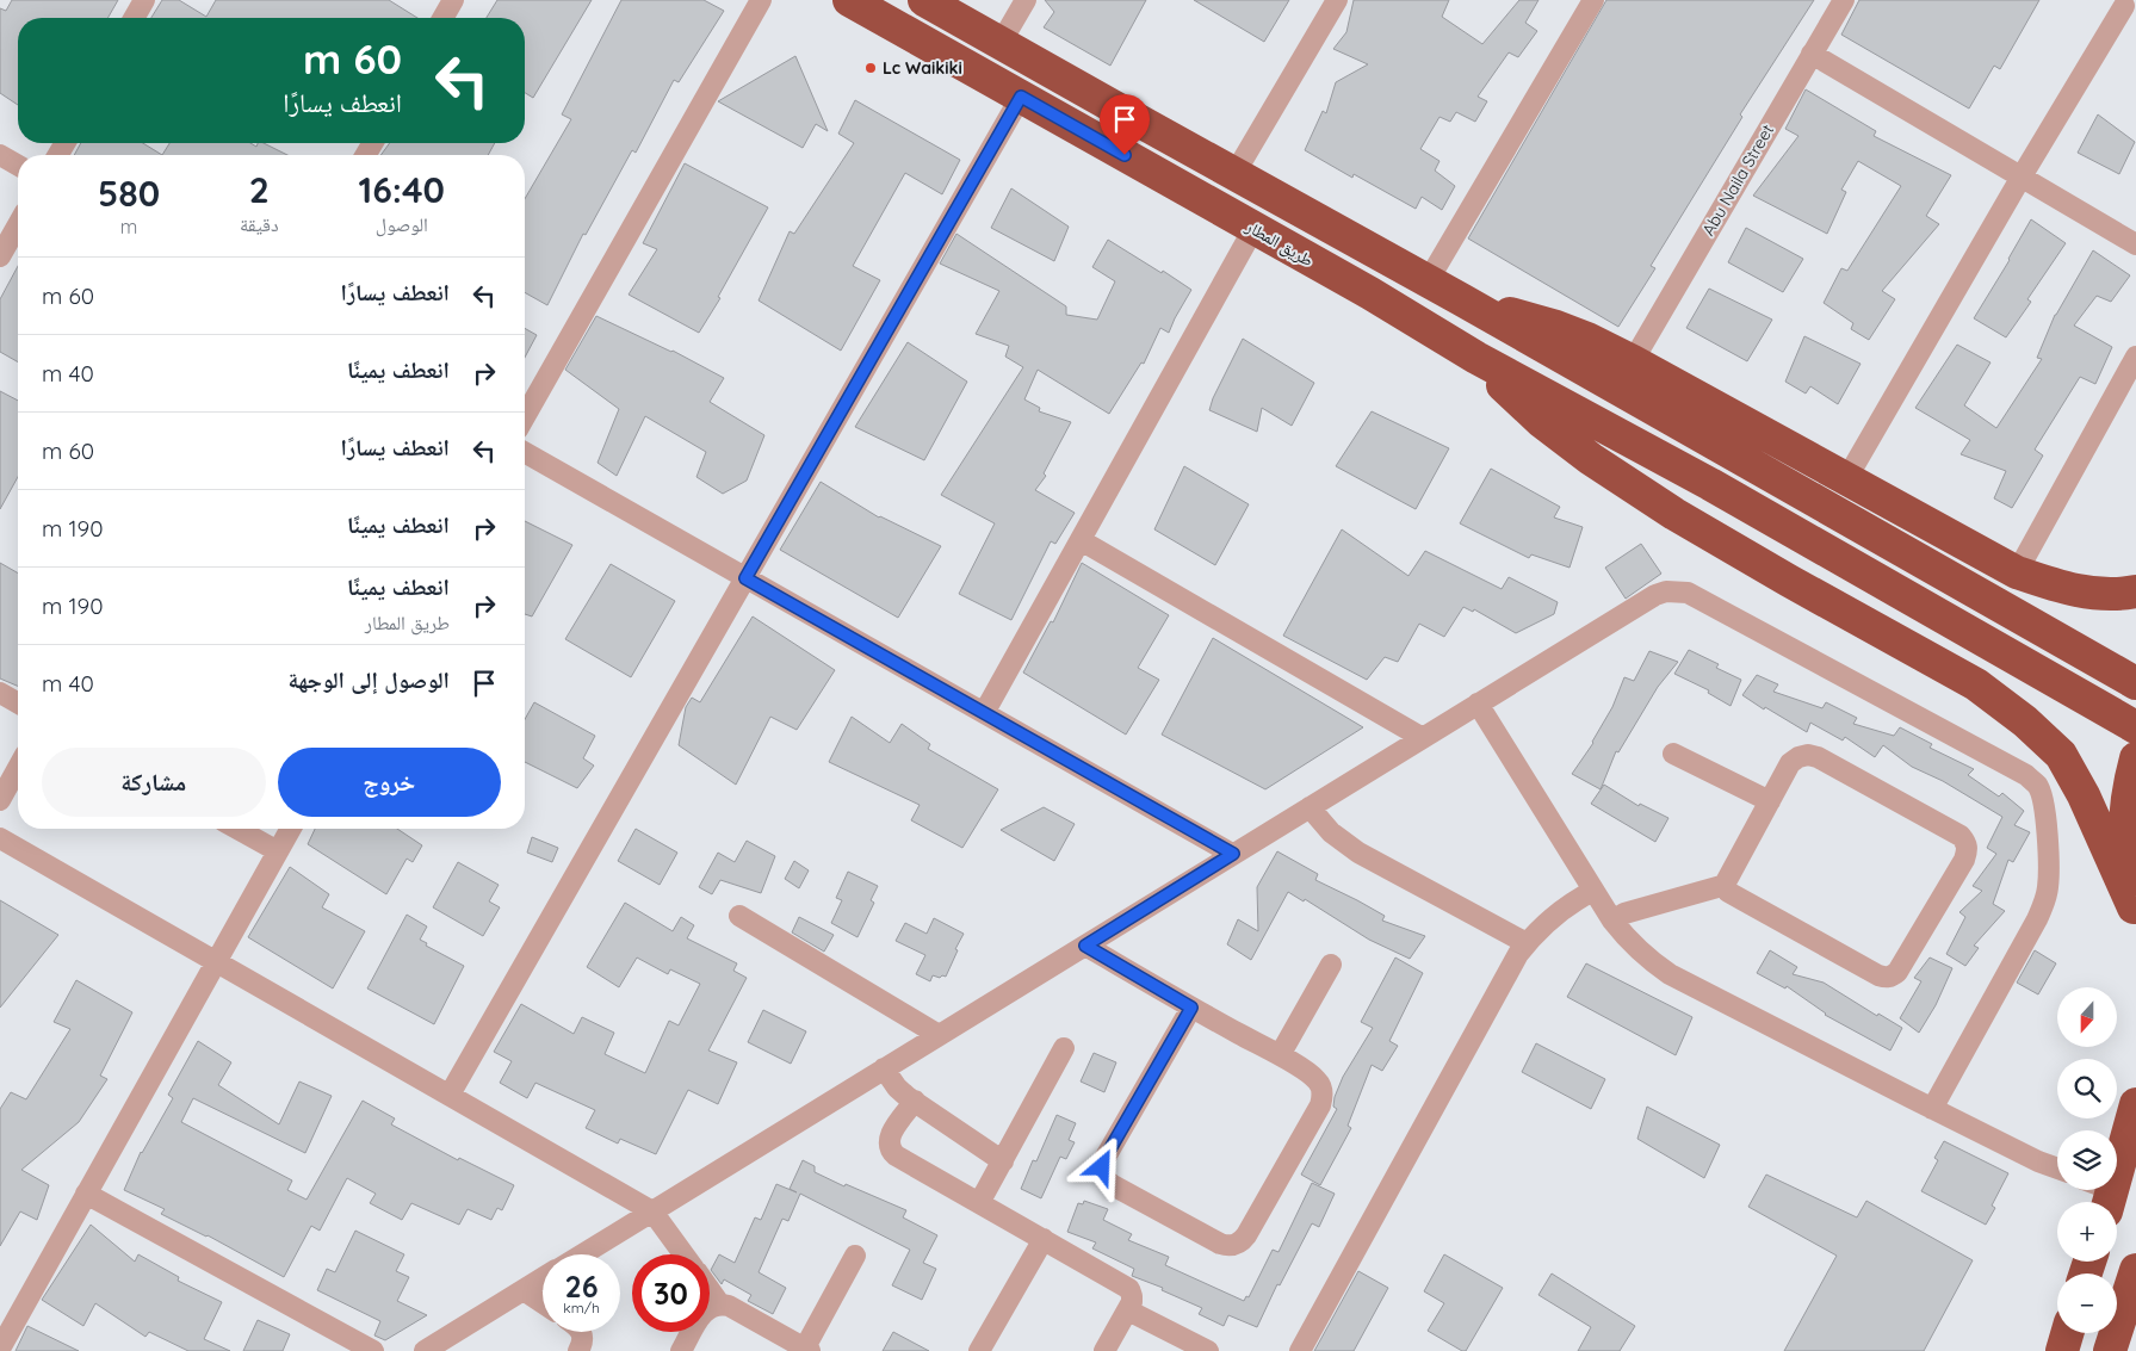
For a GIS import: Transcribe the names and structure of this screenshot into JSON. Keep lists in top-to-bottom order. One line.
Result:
{"streets":{"highway":["طريق المطار"],"street":["Abu Naila Street"]},"places":["Lc Waikiki"],"north":"bottom","page":{"turn":["60 m","انعطف يسارًا"],"eta":["16:40","الوصول","2","دقيقة","580","m"],"list":[{"name":"انعطف يسارًا","value":"60 m"},{"name":"انعطف يمينًا","value":"40 m"},{"name":"انعطف يسارًا","value":"60 m"},{"name":"انعطف يمينًا","value":"190 m"},{"name":"انعطف يمينًا","note":"طريق المطار","value":"190 m"},{"name":"الوصول إلى الوجهة","value":"40 m"}],"buttons":["خروج","مشاركة"],"map_buttons":["+","−"],"speed":"26 km/h","limit":"30"}}
